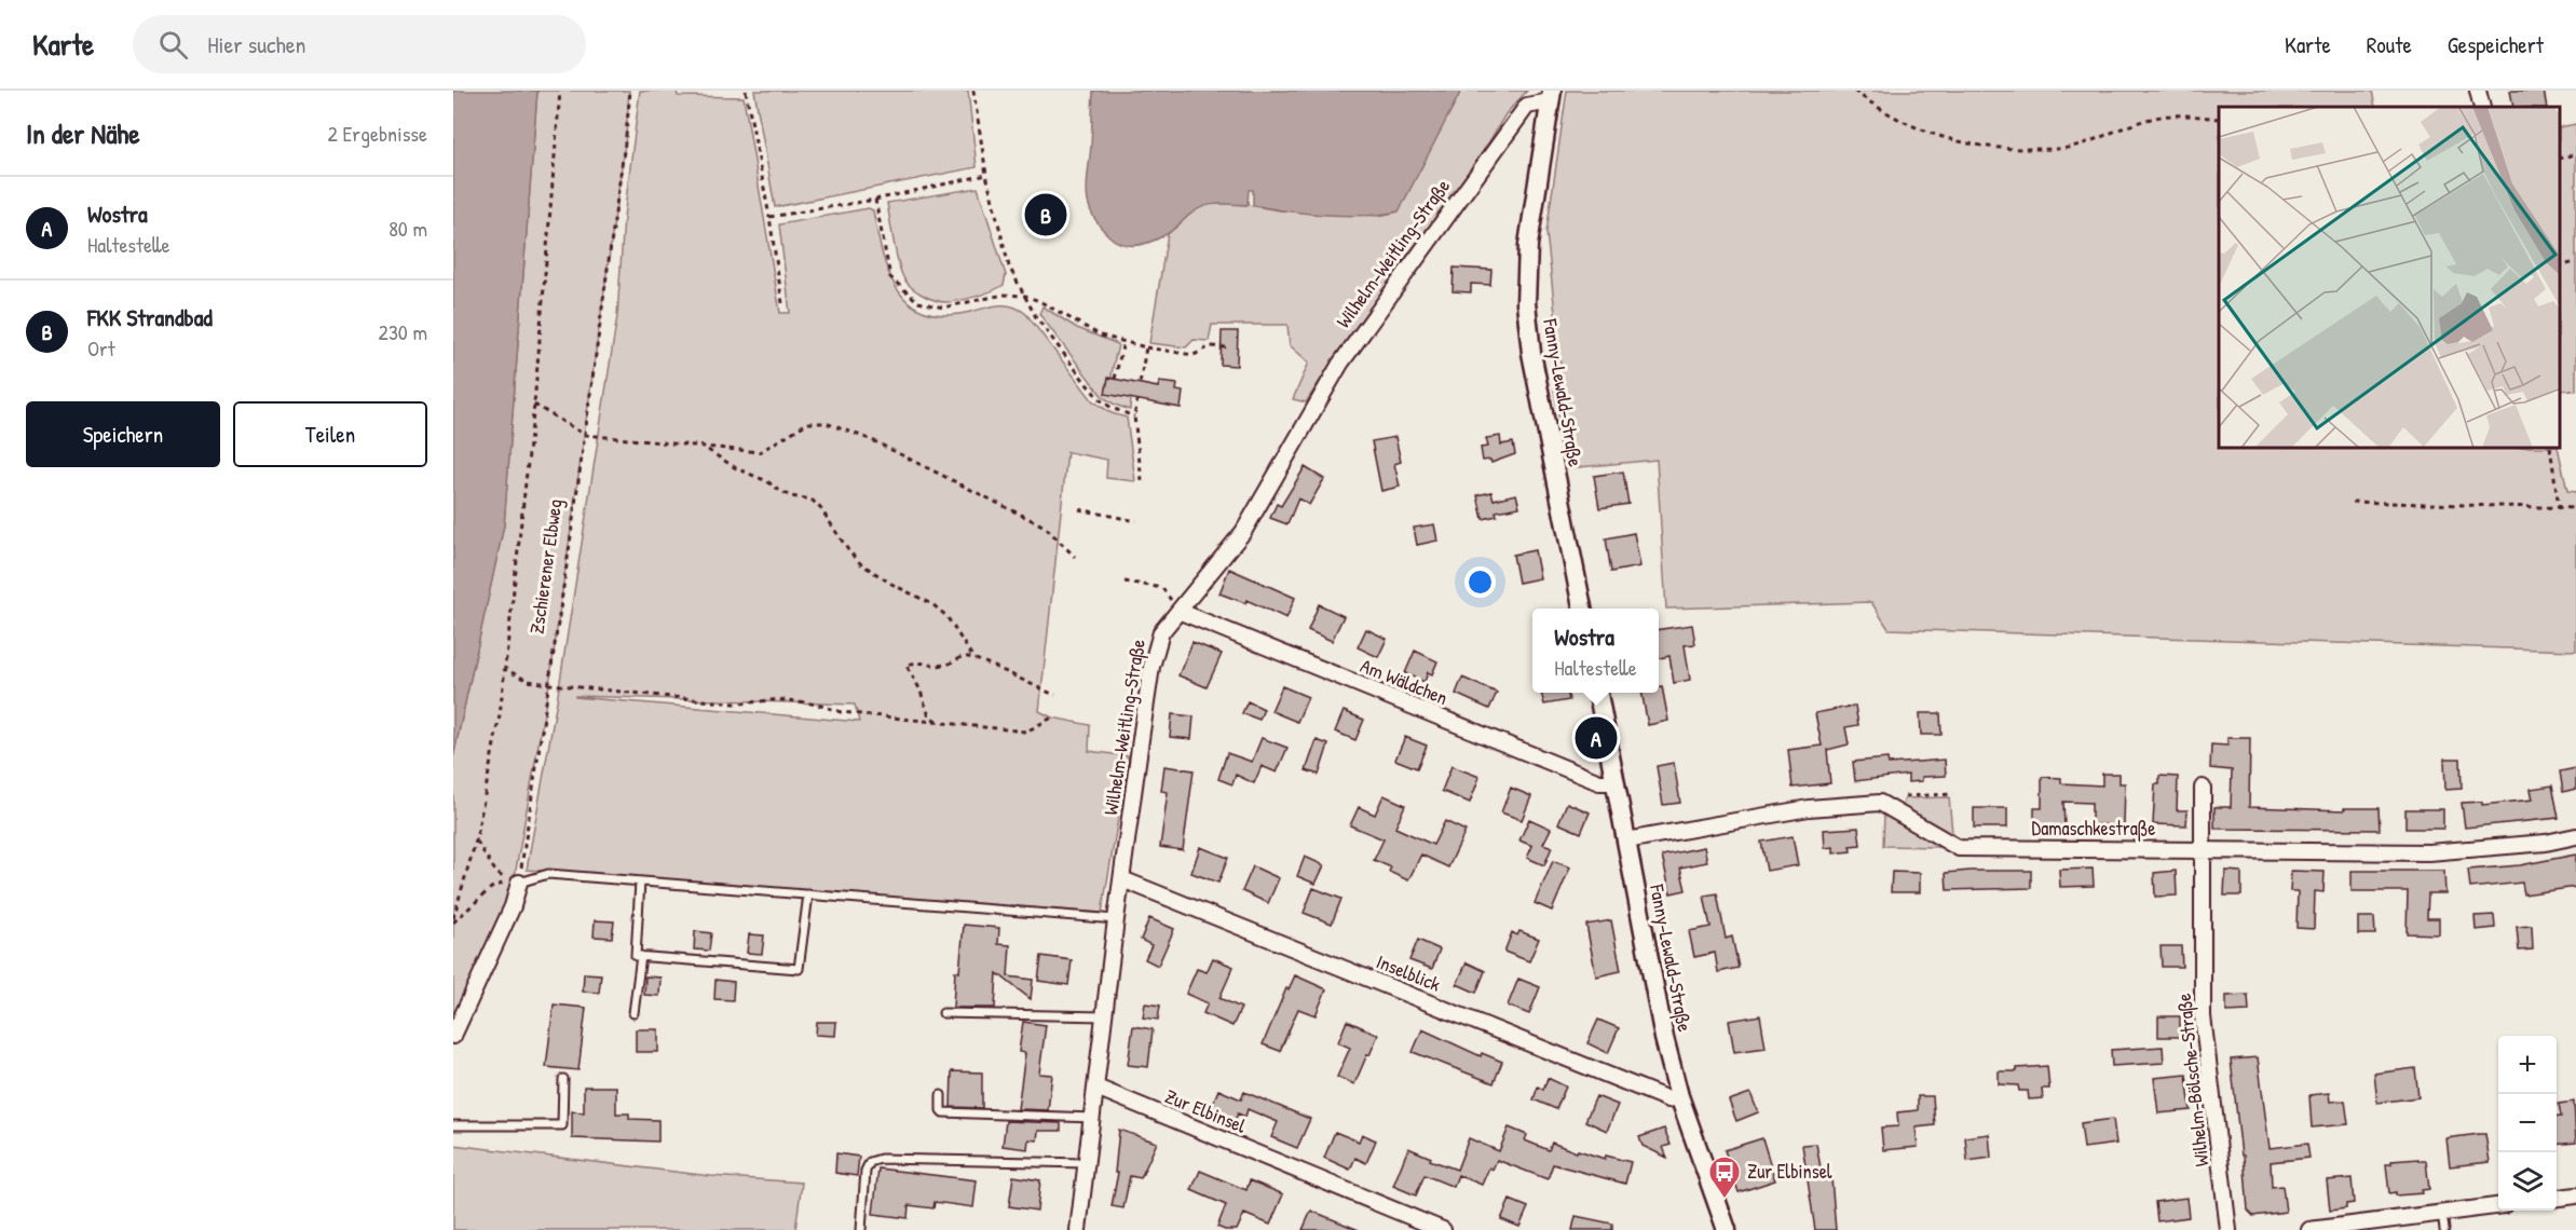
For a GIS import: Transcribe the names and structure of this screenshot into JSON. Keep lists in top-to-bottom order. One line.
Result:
{"streets":{"street":["Wilhelm-Weitling-Straße","Fanny-Lewald-Straße","Am Wäldchen","Damaschkestraße","Inselblick","Wilhelm-Bölsche-Straße","Zur Elbinsel"],"path":["Zschierener Elbweg"]},"crossings":[["Wilhelm-Weitling-Straße","Fanny-Lewald-Straße"],["Wilhelm-Weitling-Straße","Am Wäldchen"],["Wilhelm-Weitling-Straße","Inselblick"],["Wilhelm-Weitling-Straße","Zur Elbinsel"],["Fanny-Lewald-Straße","Am Wäldchen"],["Fanny-Lewald-Straße","Damaschkestraße"],["Fanny-Lewald-Straße","Inselblick"],["Damaschkestraße","Wilhelm-Bölsche-Straße"]],"places":{"bus stop":["Zur Elbinsel"]},"page":{"header":"Karte","search":"Hier suchen","nav":["Karte","Route","Gespeichert"],"heading":["In der Nähe","2 Ergebnisse"],"list":[{"mark":"A","name":"Wostra","note":"Haltestelle","value":"80 m"},{"mark":"B","name":"FKK Strandbad","note":"Ort","value":"230 m"}],"pins":["B","A"],"buttons":["Speichern","Teilen"],"popup":["Wostra","Haltestelle"],"map_buttons":["+","−"]}}
